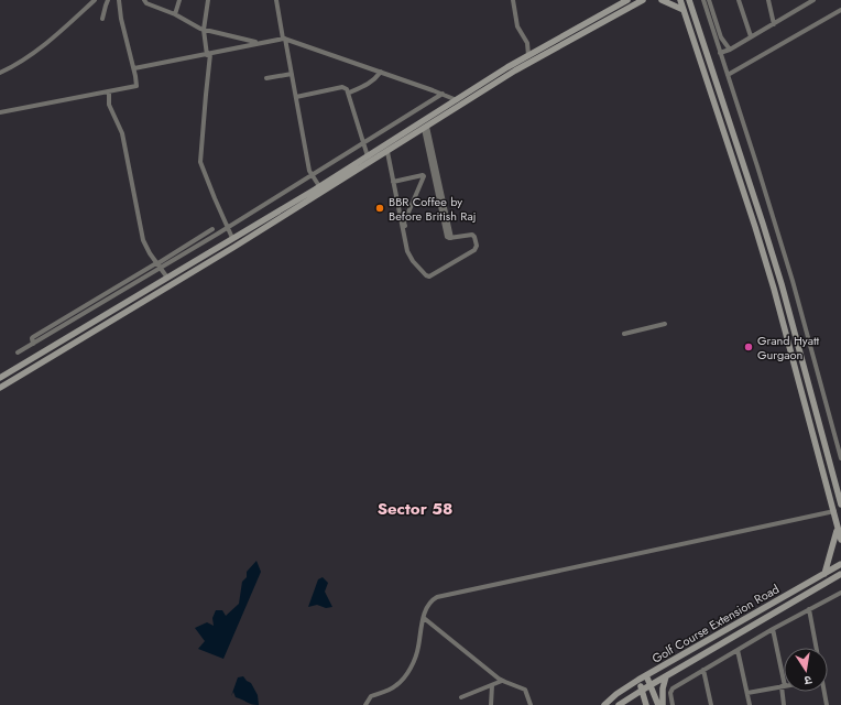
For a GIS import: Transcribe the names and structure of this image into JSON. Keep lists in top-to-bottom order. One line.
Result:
{"streets":{"street":["Golf Course Extension Road"]},"districts":["Sector 58"],"places":["BBR Coffee by Before British Raj","Grand Hyatt Gurgaon"],"north":"bottom"}
